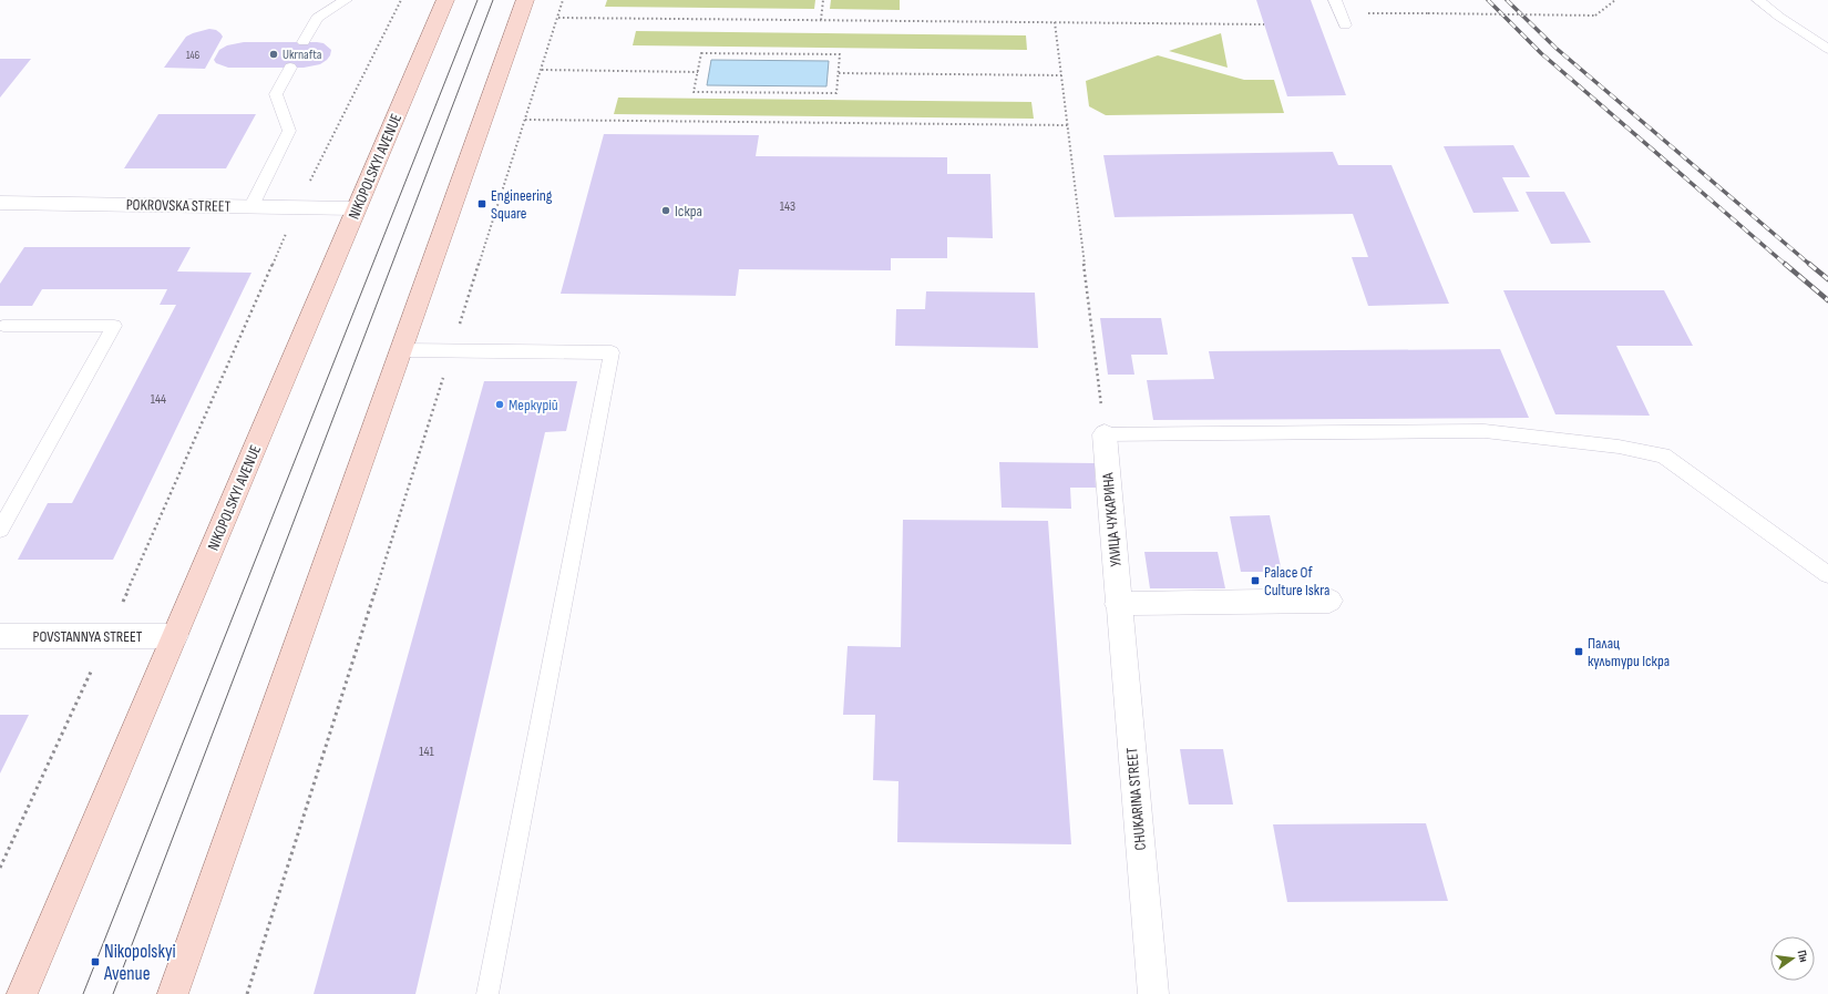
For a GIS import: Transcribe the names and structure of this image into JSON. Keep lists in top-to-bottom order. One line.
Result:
{"streets":{"main road":["NIKOPOLSKYI AVENUE"],"street":["POKROVSKA STREET","УЛИЦА ЧУКАРИНА","POVSTANNYA STREET","CHUKARINA STREET"]},"crossings":[["NIKOPOLSKYI AVENUE","POKROVSKA STREET"],["NIKOPOLSKYI AVENUE","POVSTANNYA STREET"],["УЛИЦА ЧУКАРИНА","CHUKARINA STREET"]],"places":{"other":["Ukrnafta","Іскра","Меркурій"],"transit":["Engineering Square","Palace Of Culture Iskra","Палац культури Іскра","Nikopolskyi Avenue"]},"house_numbers":["146","143","144","141"],"north":"right"}
